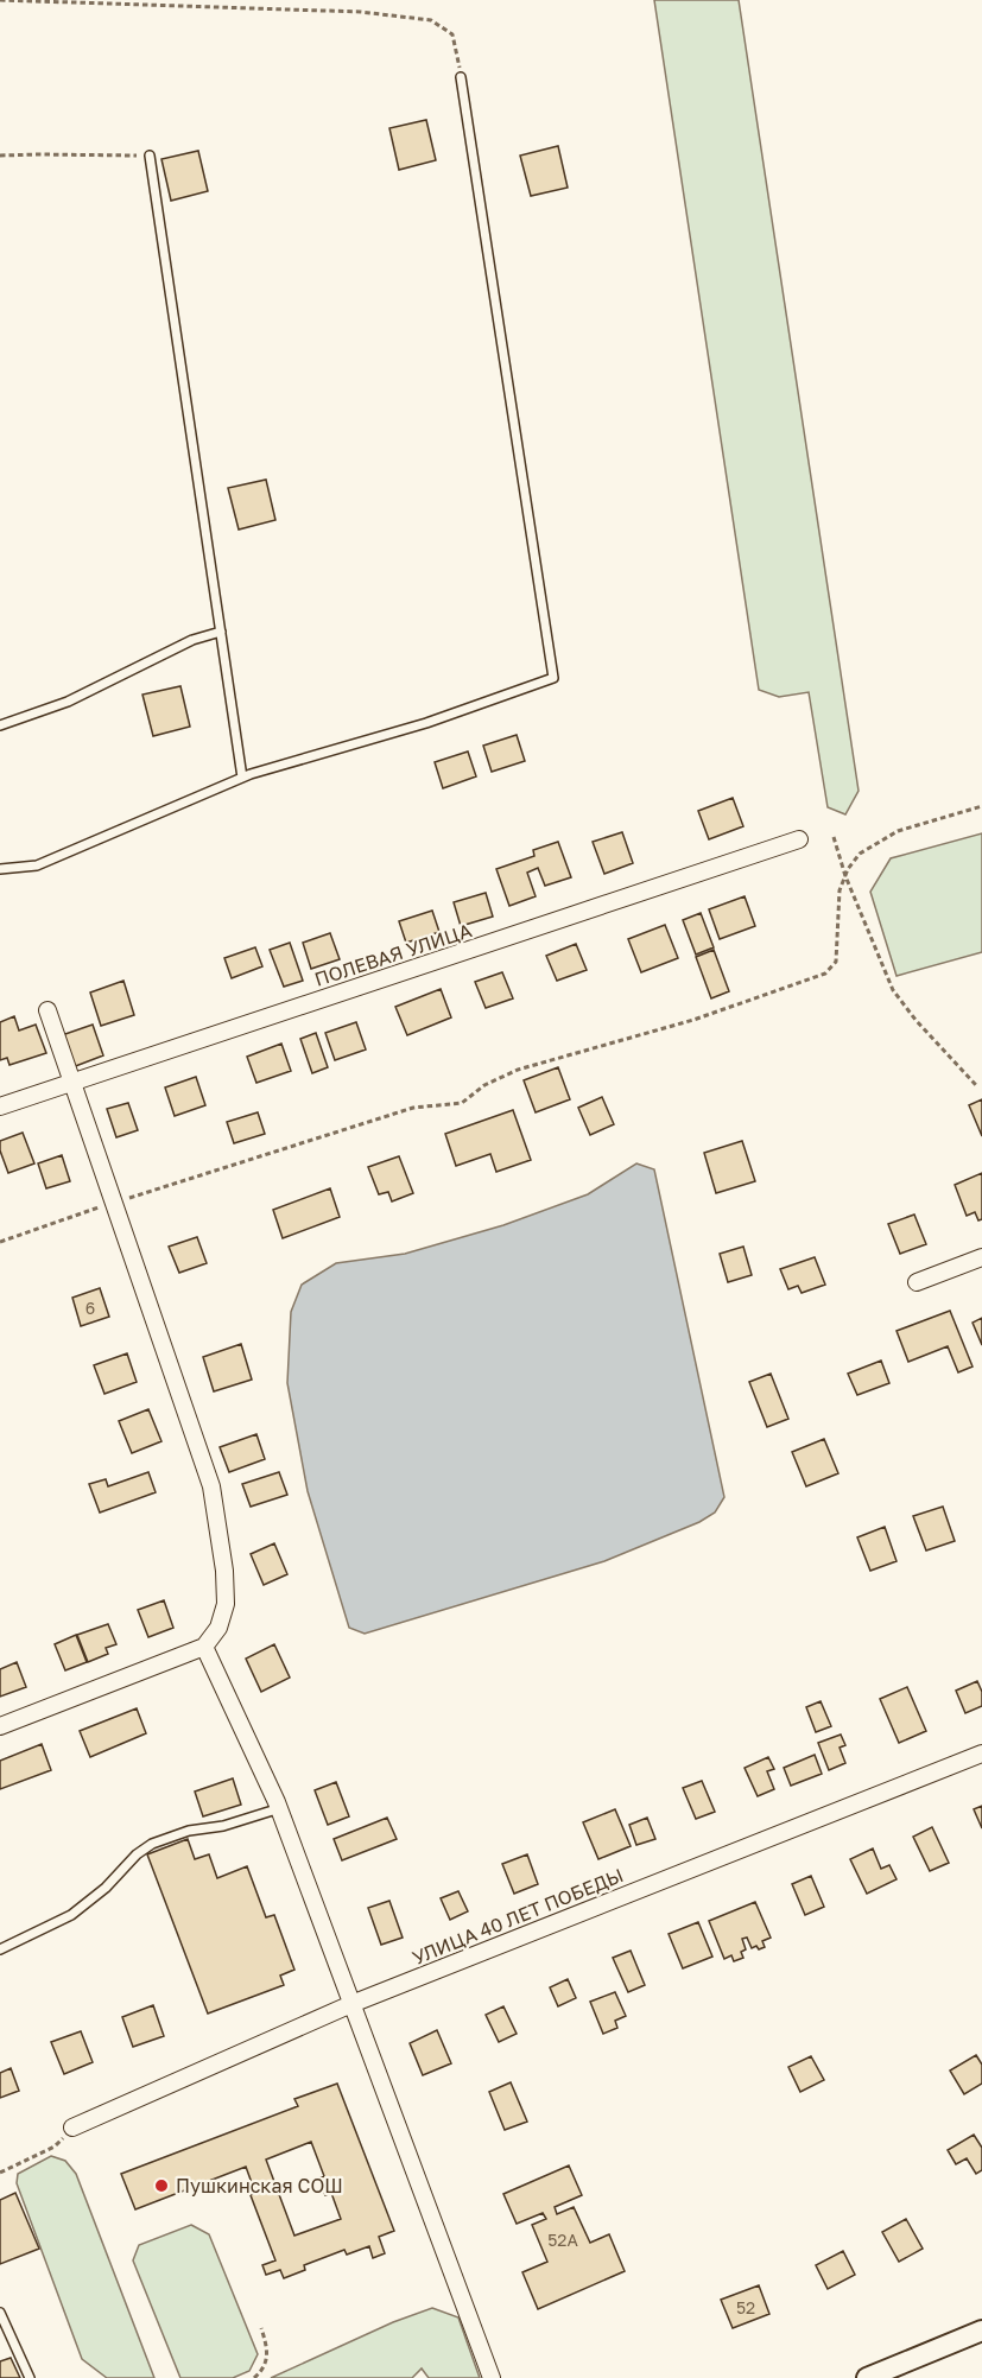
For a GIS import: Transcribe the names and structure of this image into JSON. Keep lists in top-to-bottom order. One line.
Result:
{"streets":{"street":["ПОЛЕВАЯ УЛИЦА","УЛИЦА 40 ЛЕТ ПОБЕДЫ"]},"places":["Пушкинская СОШ"],"house_numbers":["6","52А","52"]}
